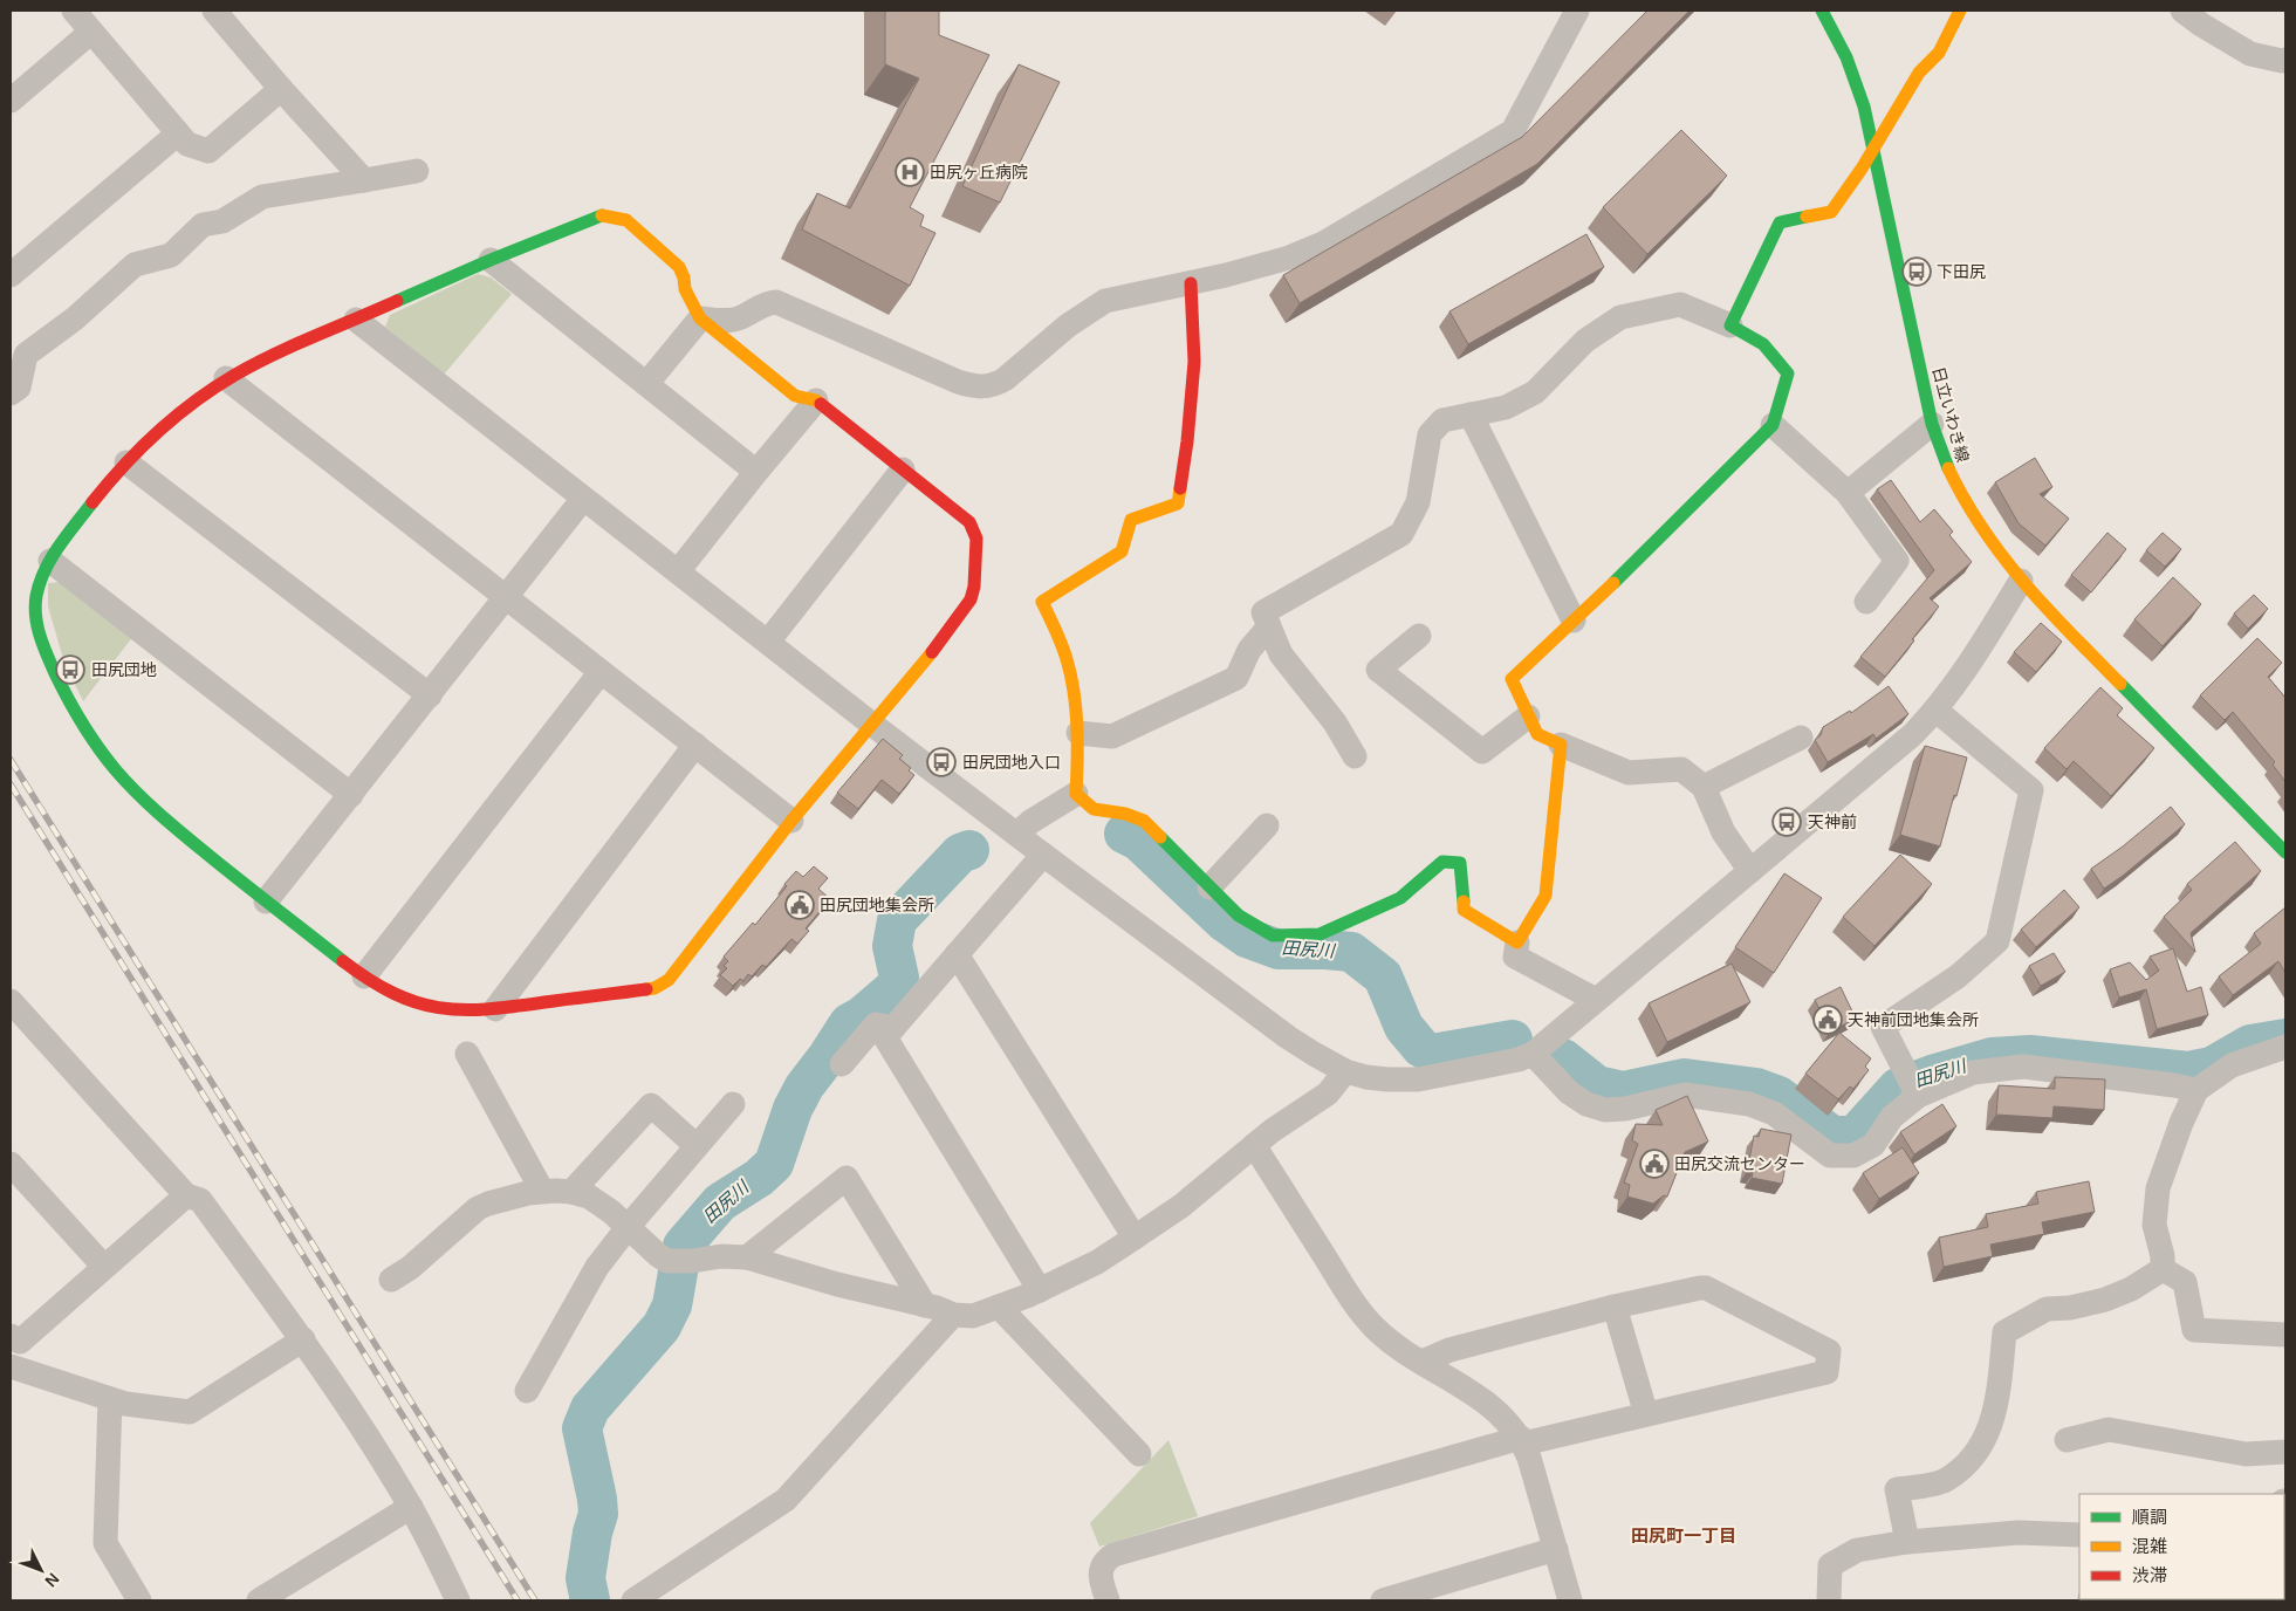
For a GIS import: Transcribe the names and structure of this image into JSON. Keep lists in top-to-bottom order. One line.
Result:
{"streets":{"street":["日立いわき線"]},"districts":["田尻町一丁目"],"water":["田尻川"],"places":{"hospital":["田尻ヶ丘病院"],"bus stop":["下田尻","田尻団地","田尻団地入口","天神前"],"public building":["田尻団地集会所","天神前団地集会所","田尻交流センター"]},"legend":["順調","混雑","渋滞"],"north":"bottom right"}
